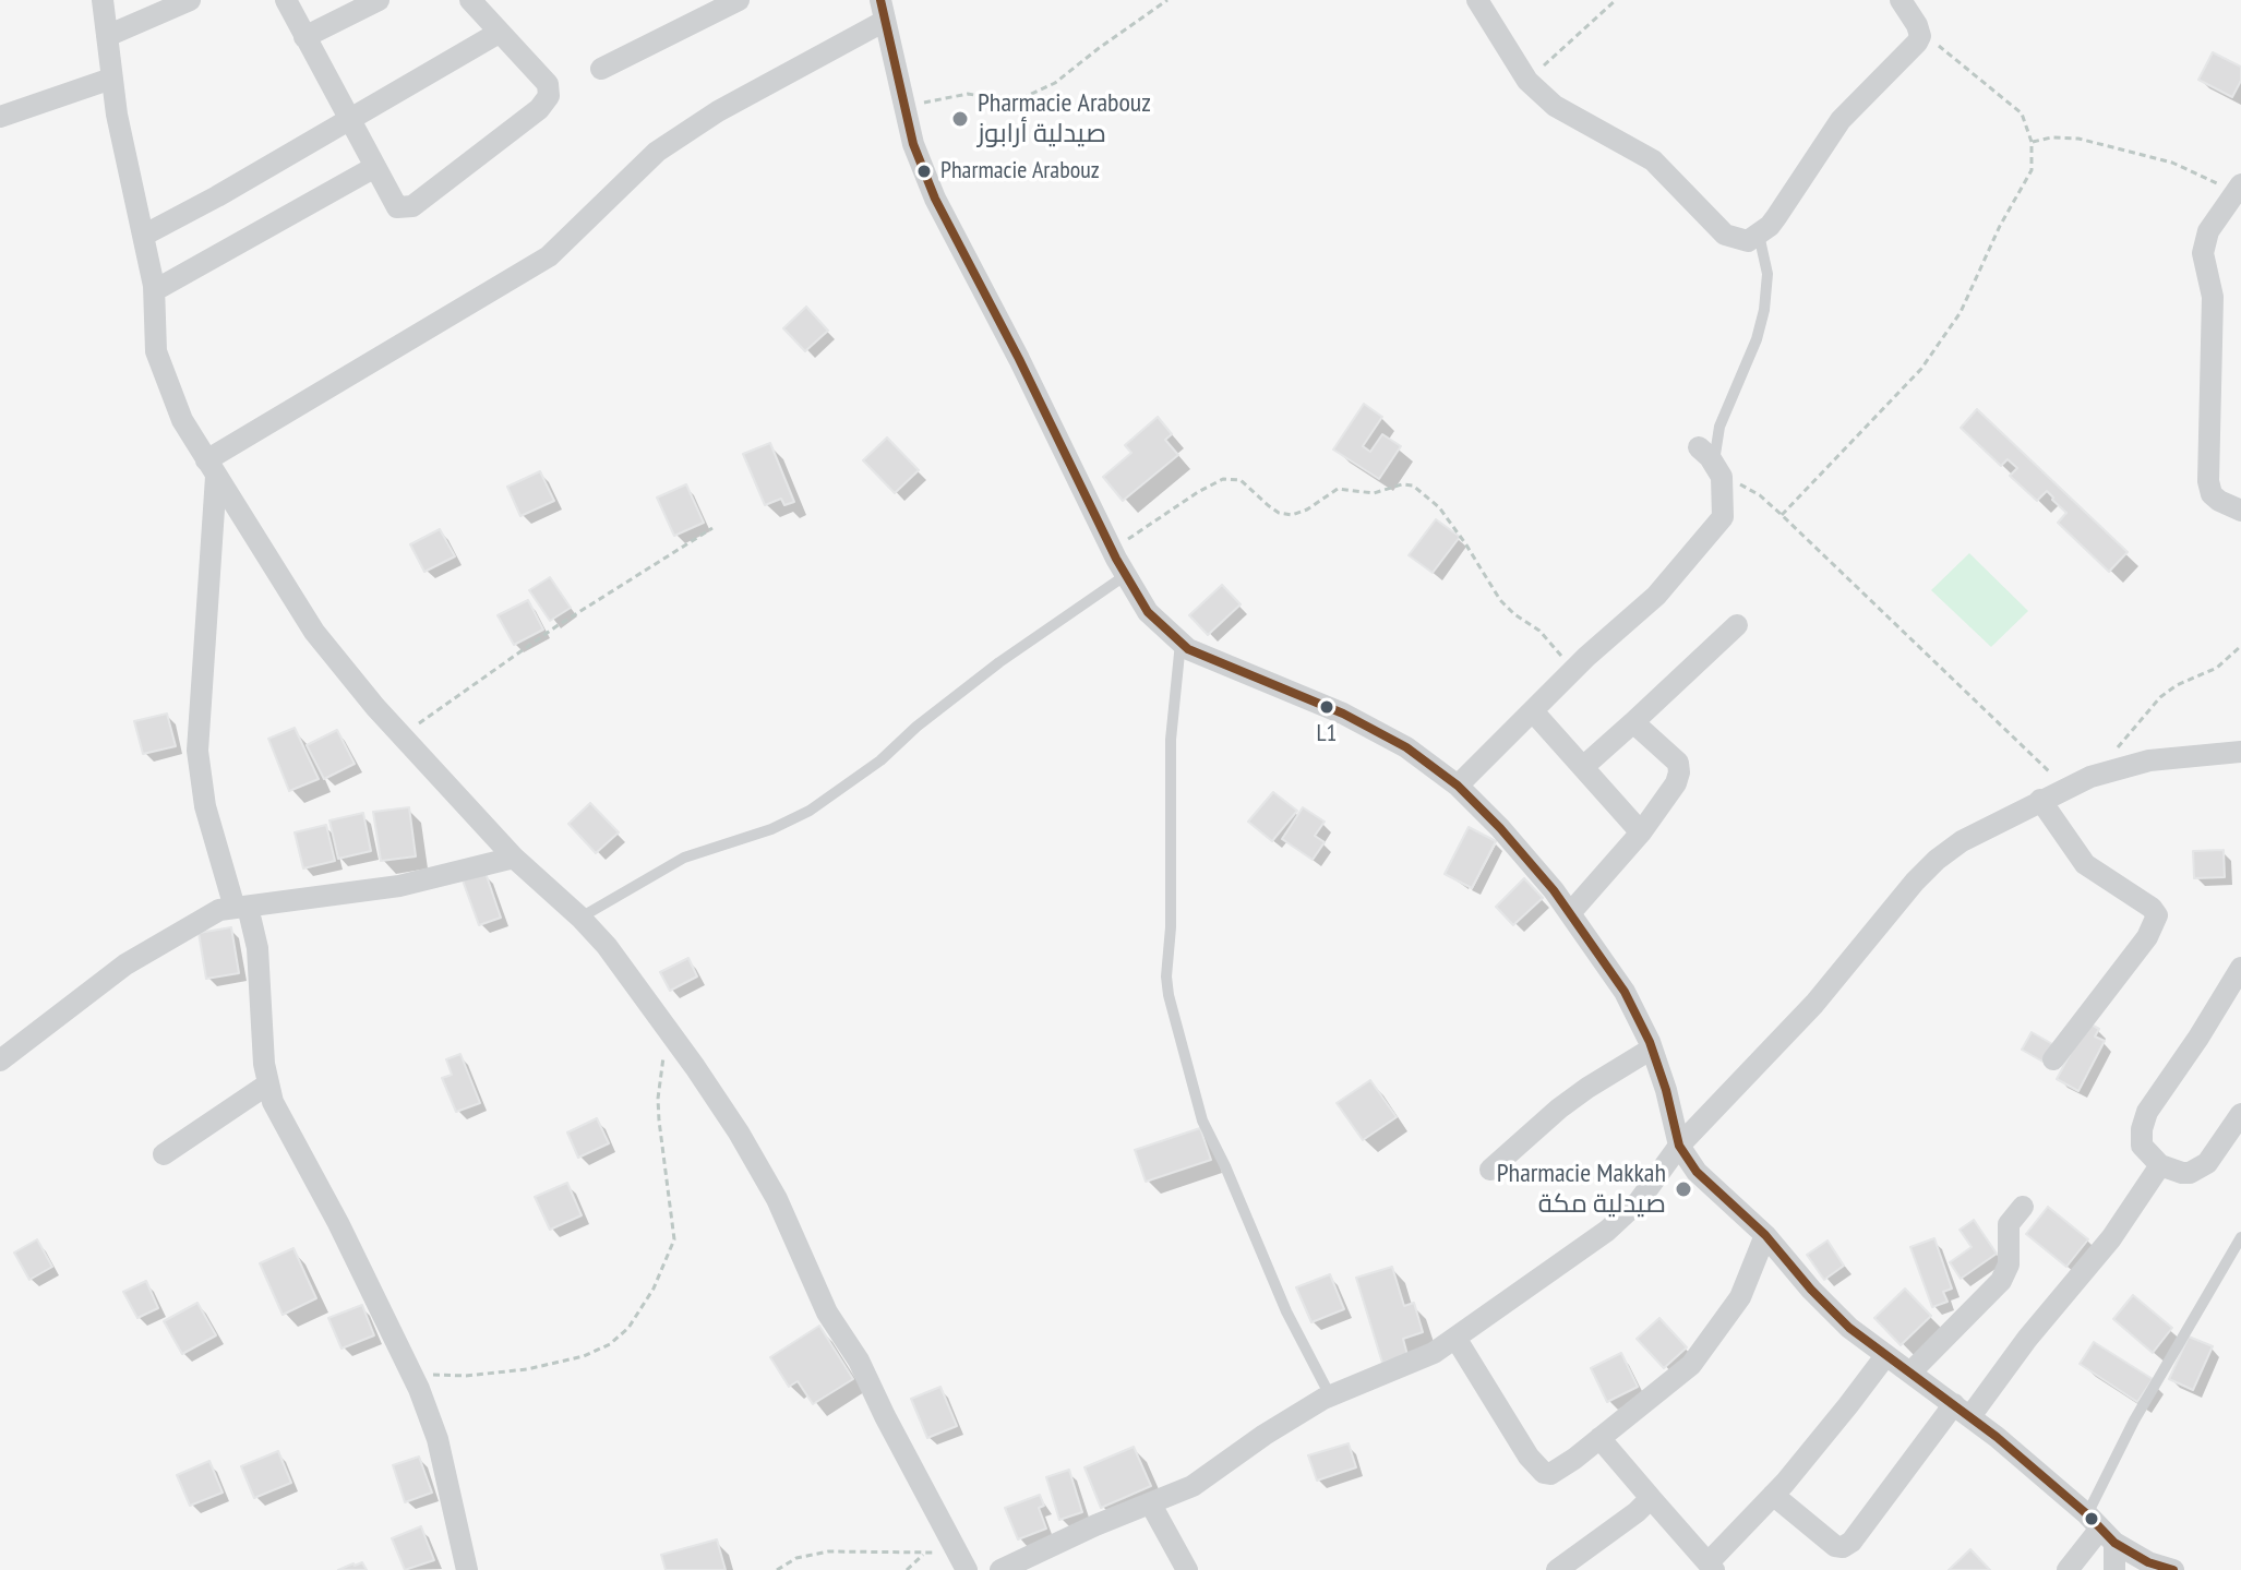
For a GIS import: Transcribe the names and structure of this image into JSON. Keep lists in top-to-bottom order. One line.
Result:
{"places":["Pharmacie Arabouz صيدلية أرابوز","Pharmacie Arabouz","L1","Pharmacie Makkah صيدلية مكة"]}
